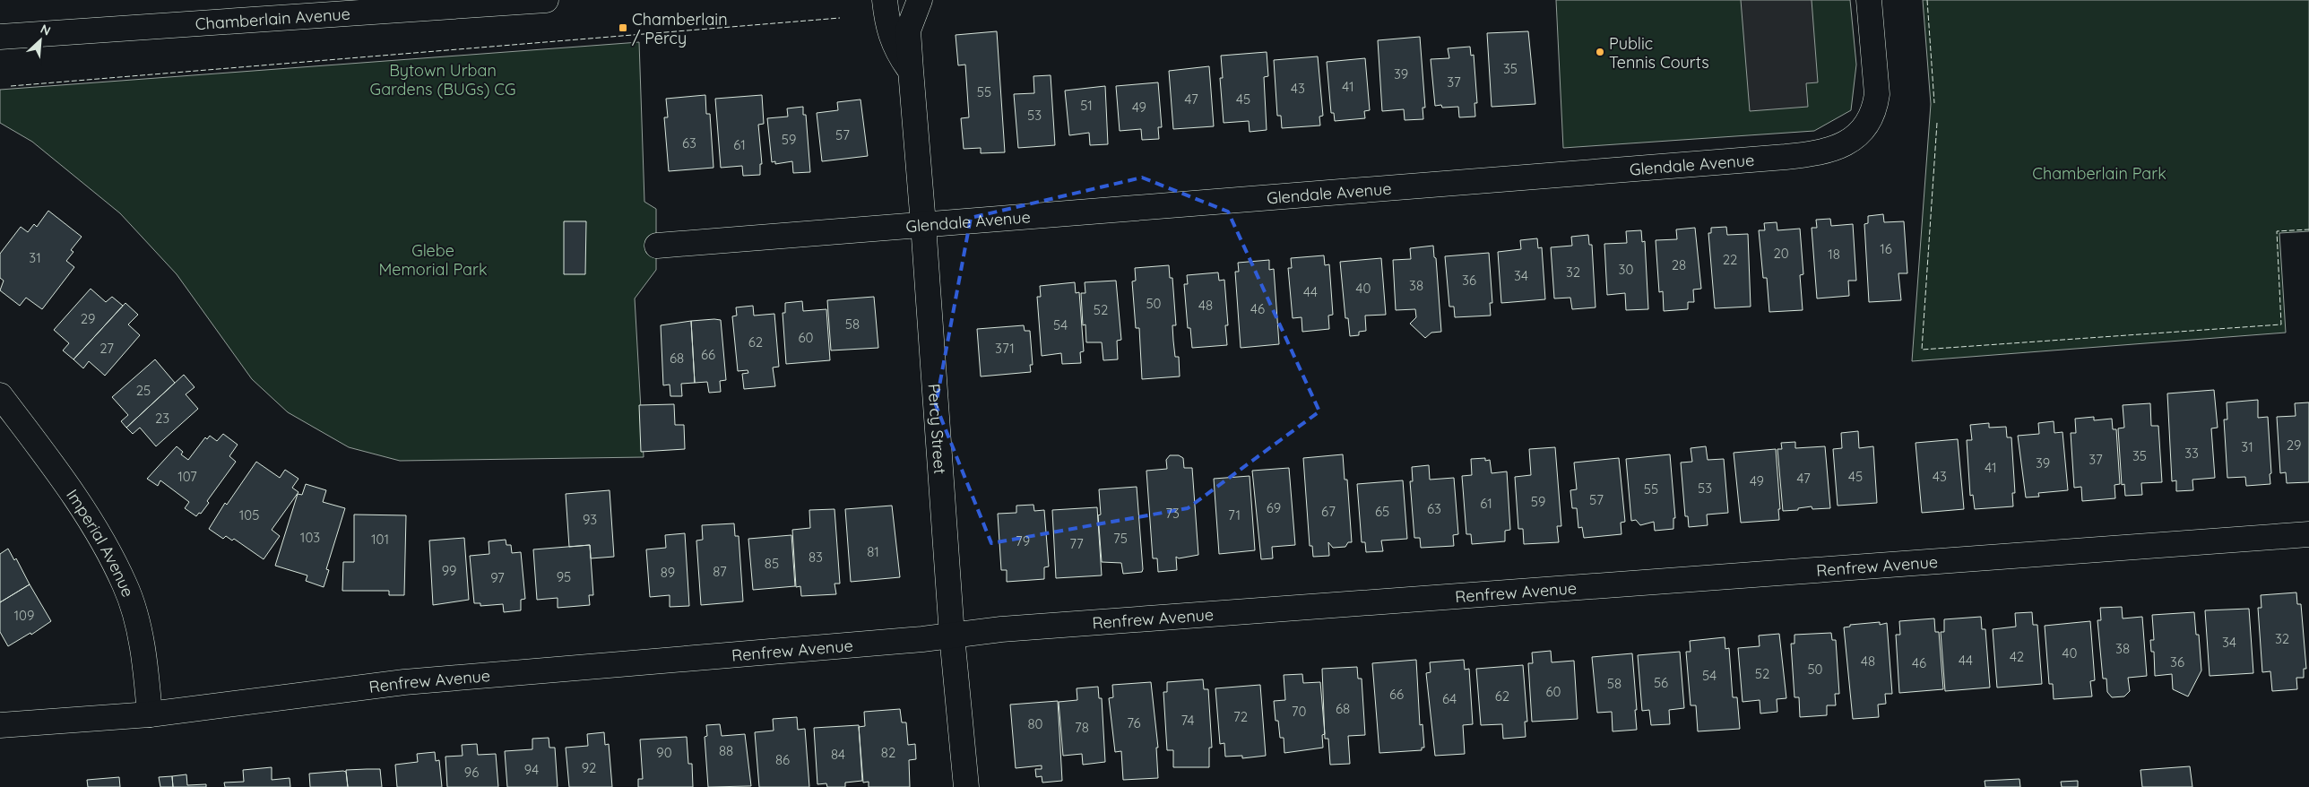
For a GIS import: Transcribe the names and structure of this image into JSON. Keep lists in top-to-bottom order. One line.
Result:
{"streets":{"street":["Chamberlain Avenue","Glendale Avenue","Percy Street","Imperial Avenue","Renfrew Avenue"]},"crossings":[["Glendale Avenue","Percy Street"],["Percy Street","Renfrew Avenue"],["Imperial Avenue","Renfrew Avenue"]],"parks":["Bytown Urban Gardens (BUGs) CG","Chamberlain Park","Glebe Memorial Park"],"places":{"transit":["Chamberlain / Percy"],"other":["Public Tennis Courts"]},"house_numbers":["35","39","37","41","43","55","47","45","51","49","53","57","59","63","61","16","20","18","31","22","28","30","32","34","36","38","40","44","50","48","46","52","29","58","54","60","62","27","371","66","68","25","23","29","31","33","35","37","39","41","107","45","43","47","49","53","55","57","59","61","69","63","67","65","73","105","71","93","103","75","101","79","77","81","83","85","99","87","89","95","97","109","32","34","38","40","42","44","48","36","46","50","52","54","56","58","60","66","62","64","68","70","72","74","76","80","78","88","90","82","84","86","92","94","96"],"north":"top right"}
